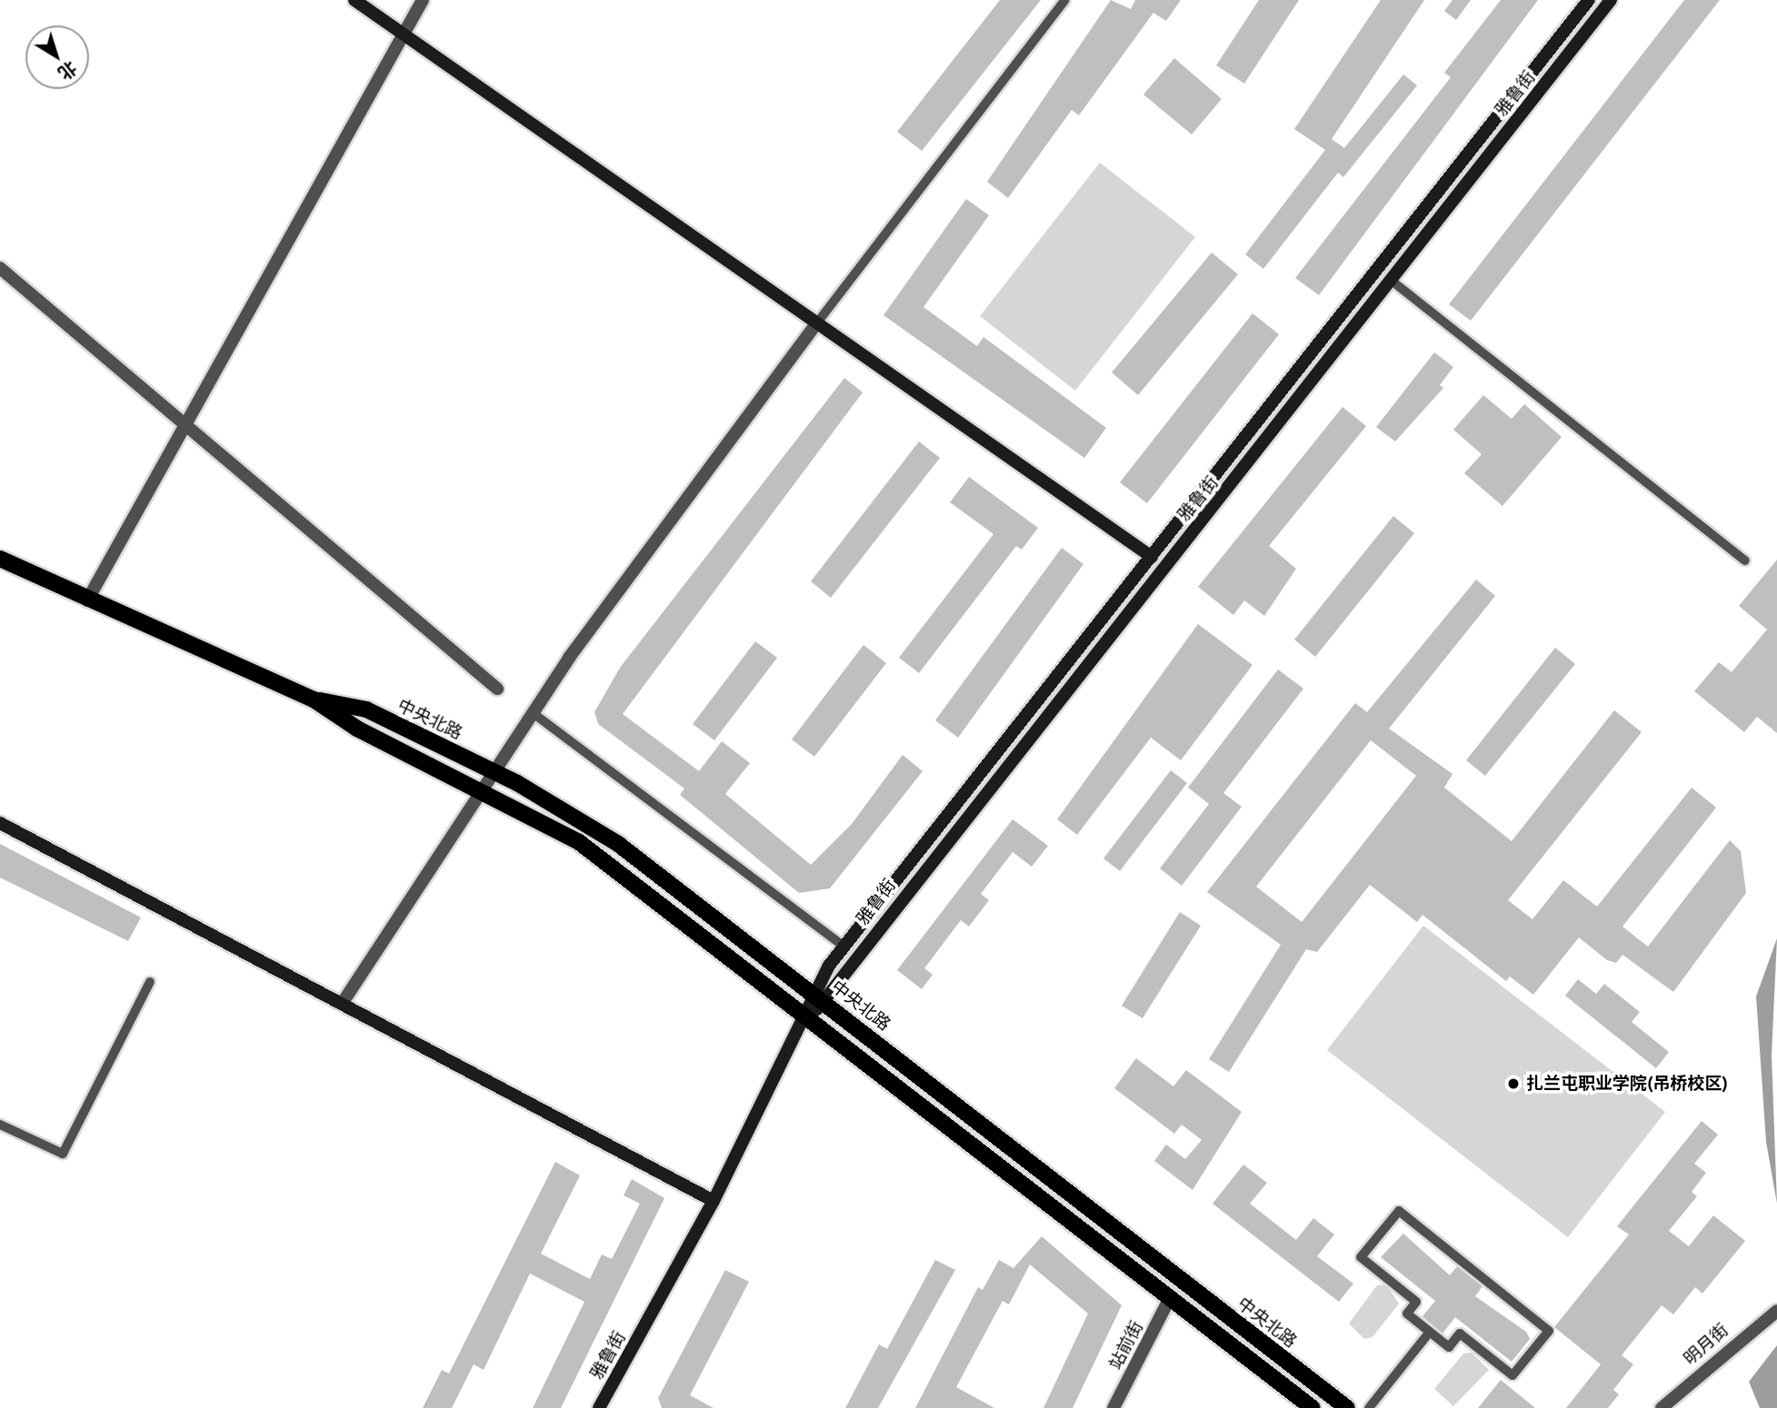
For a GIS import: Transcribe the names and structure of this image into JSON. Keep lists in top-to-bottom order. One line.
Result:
{"streets":{"main road":["雅鲁街","中央北路"],"street":["明月街","站前街"]},"crossings":[["雅鲁街","中央北路"],["中央北路","站前街"]],"places":["扎兰屯职业学院(吊桥校区)"],"north":"bottom right"}
